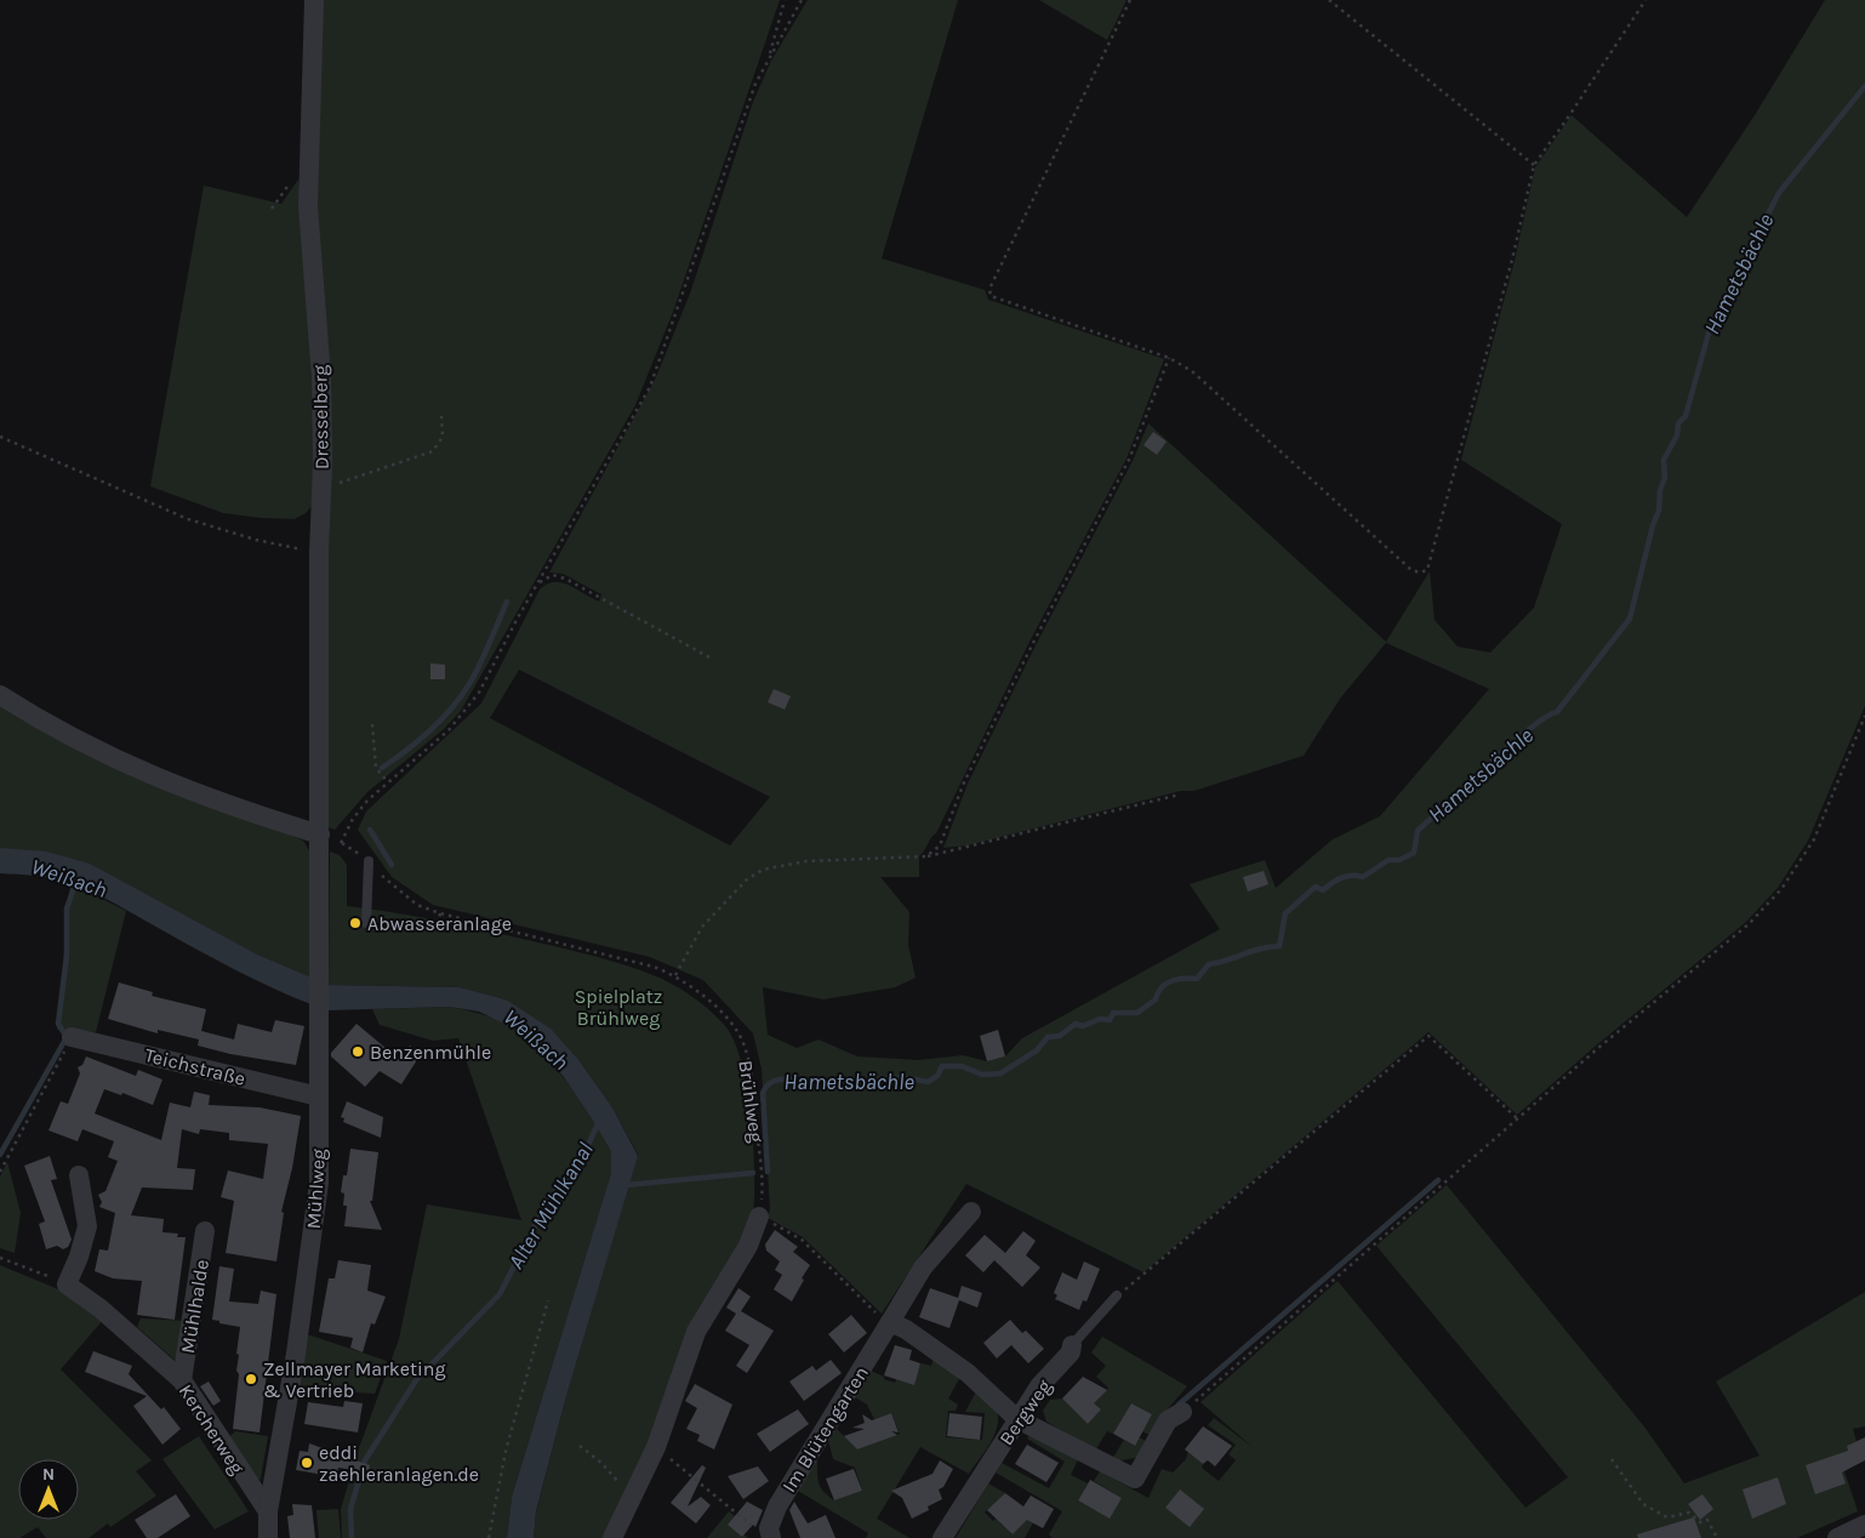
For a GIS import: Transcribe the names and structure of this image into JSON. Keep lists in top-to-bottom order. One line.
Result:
{"streets":{"street":["Dresselberg","Teichstraße","Mühlweg","Mühlhalde","Bergweg","Kercherweg","Im Blütengarten"],"path":["Brühlweg"]},"crossings":[["Dresselberg","Brühlweg"],["Dresselberg","Mühlweg"],["Teichstraße","Mühlweg"],["Brühlweg","Mühlweg"],["Mühlweg","Kercherweg"],["Mühlhalde","Kercherweg"]],"water":["Hametsbächle","Weißach","Alter Mühlkanal"],"parks":["Spielplatz Brühlweg"],"places":["Abwasseranlage","Benzenmühle","Zellmayer Marketing & Vertrieb","eddi zaehleranlagen.de"],"north":"top"}
